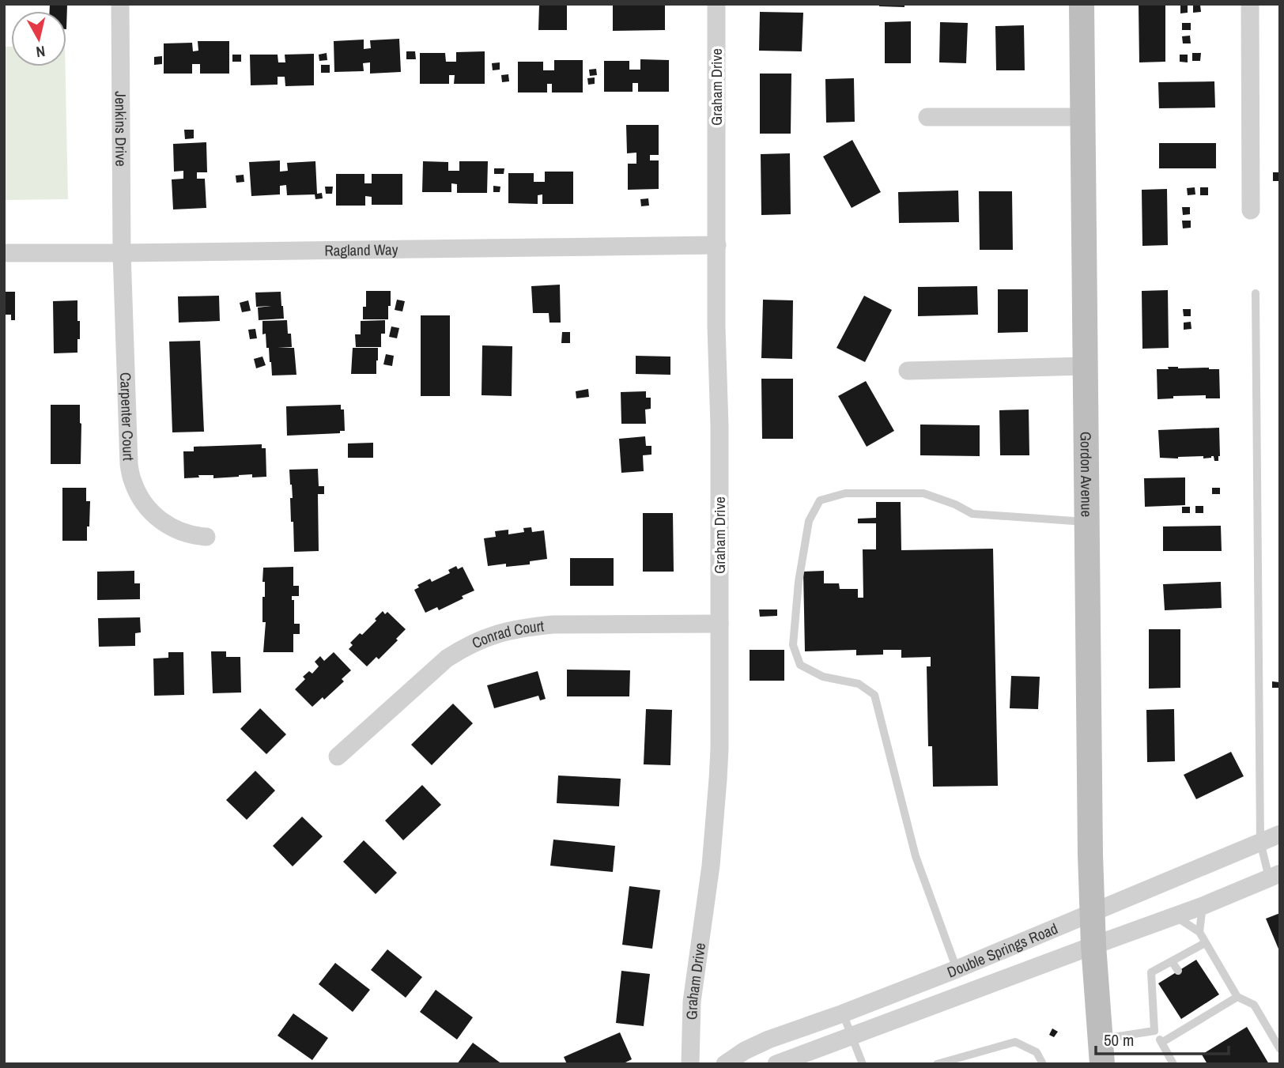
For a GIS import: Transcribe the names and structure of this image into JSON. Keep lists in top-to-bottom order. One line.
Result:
{"streets":{"main road":["Gordon Avenue"],"street":["Graham Drive","Jenkins Drive","Ragland Way","Carpenter Court","Conrad Court","Double Springs Road"]},"crossings":[["Graham Drive","Ragland Way"],["Graham Drive","Conrad Court"],["Jenkins Drive","Ragland Way"],["Jenkins Drive","Carpenter Court"],["Ragland Way","Carpenter Court"],["Gordon Avenue","Double Springs Road"]],"scale_bar":"50 m","north":"bottom"}
